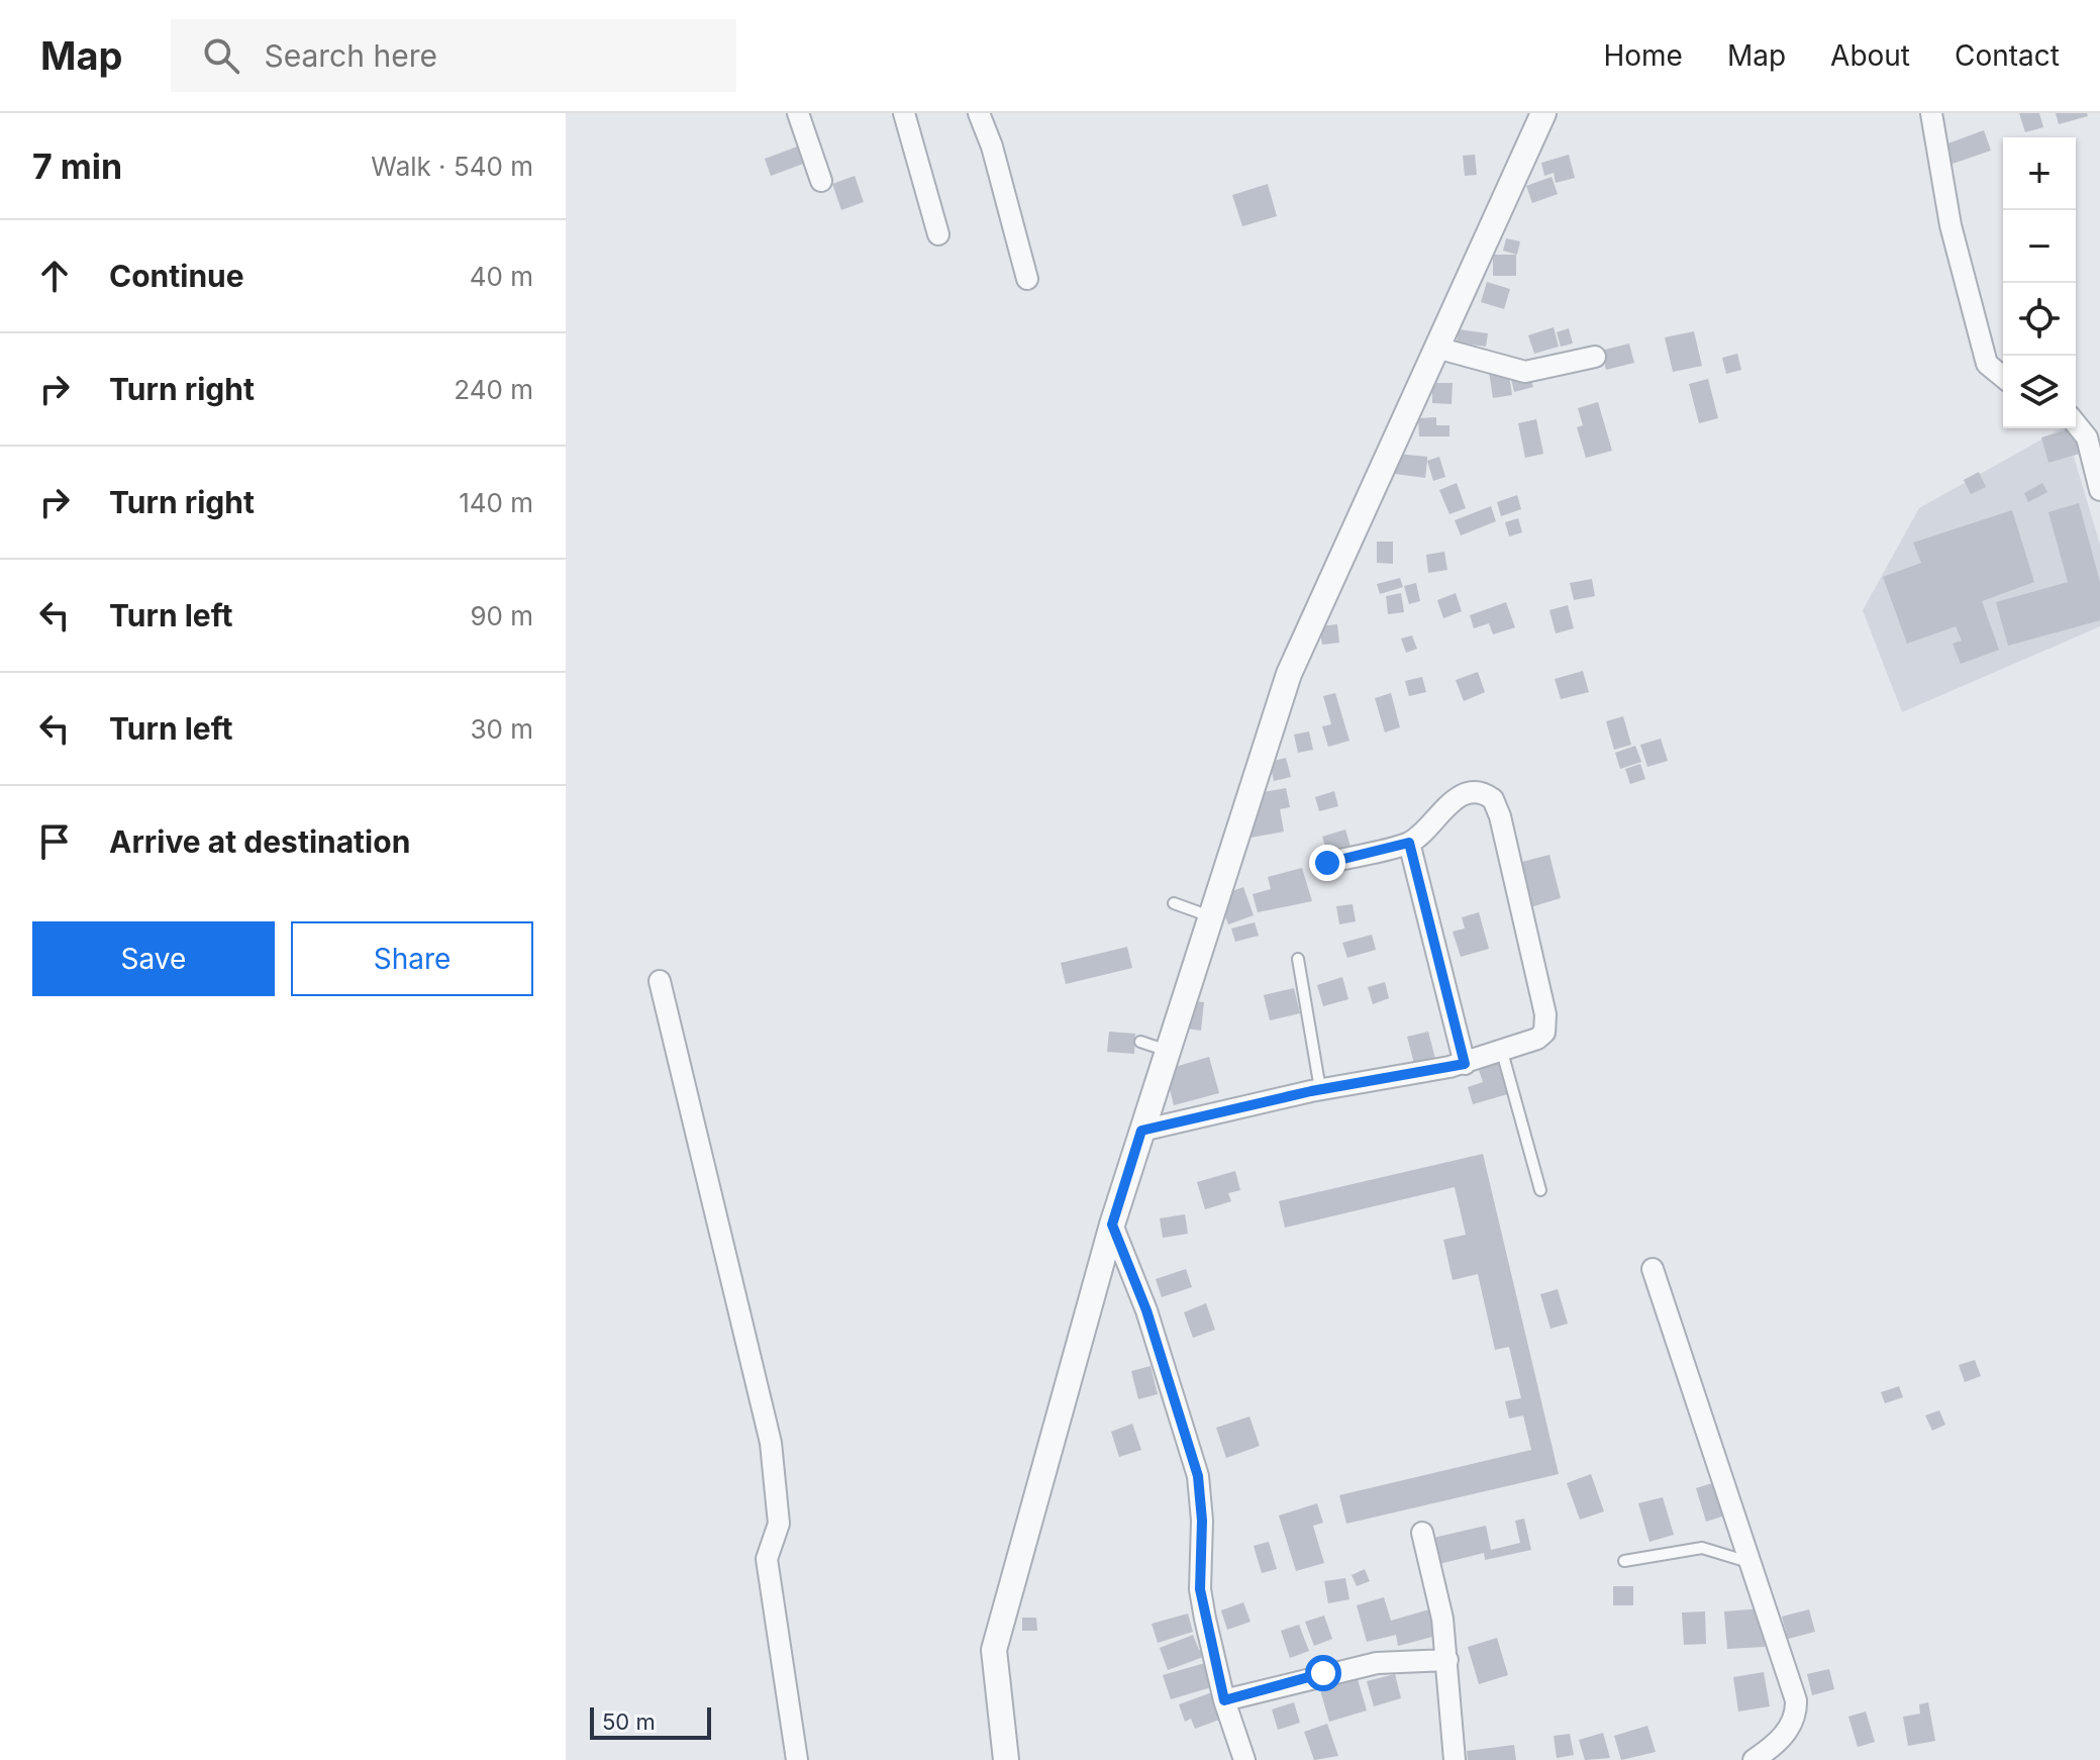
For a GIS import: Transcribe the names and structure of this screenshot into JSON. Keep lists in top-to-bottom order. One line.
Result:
{"scale_bar":"50 m","page":{"header":"Map","search":"Search here","nav":["Home","Map","About","Contact"],"heading":["7 min","Walk · 540 m"],"map_buttons":["+","−"],"list":[["Continue","40 m"],["Turn right","240 m"],["Turn right","140 m"],["Turn left","90 m"],["Turn left","30 m"],"Arrive at destination"],"buttons":["Save","Share"],"scale":"50 m"}}
